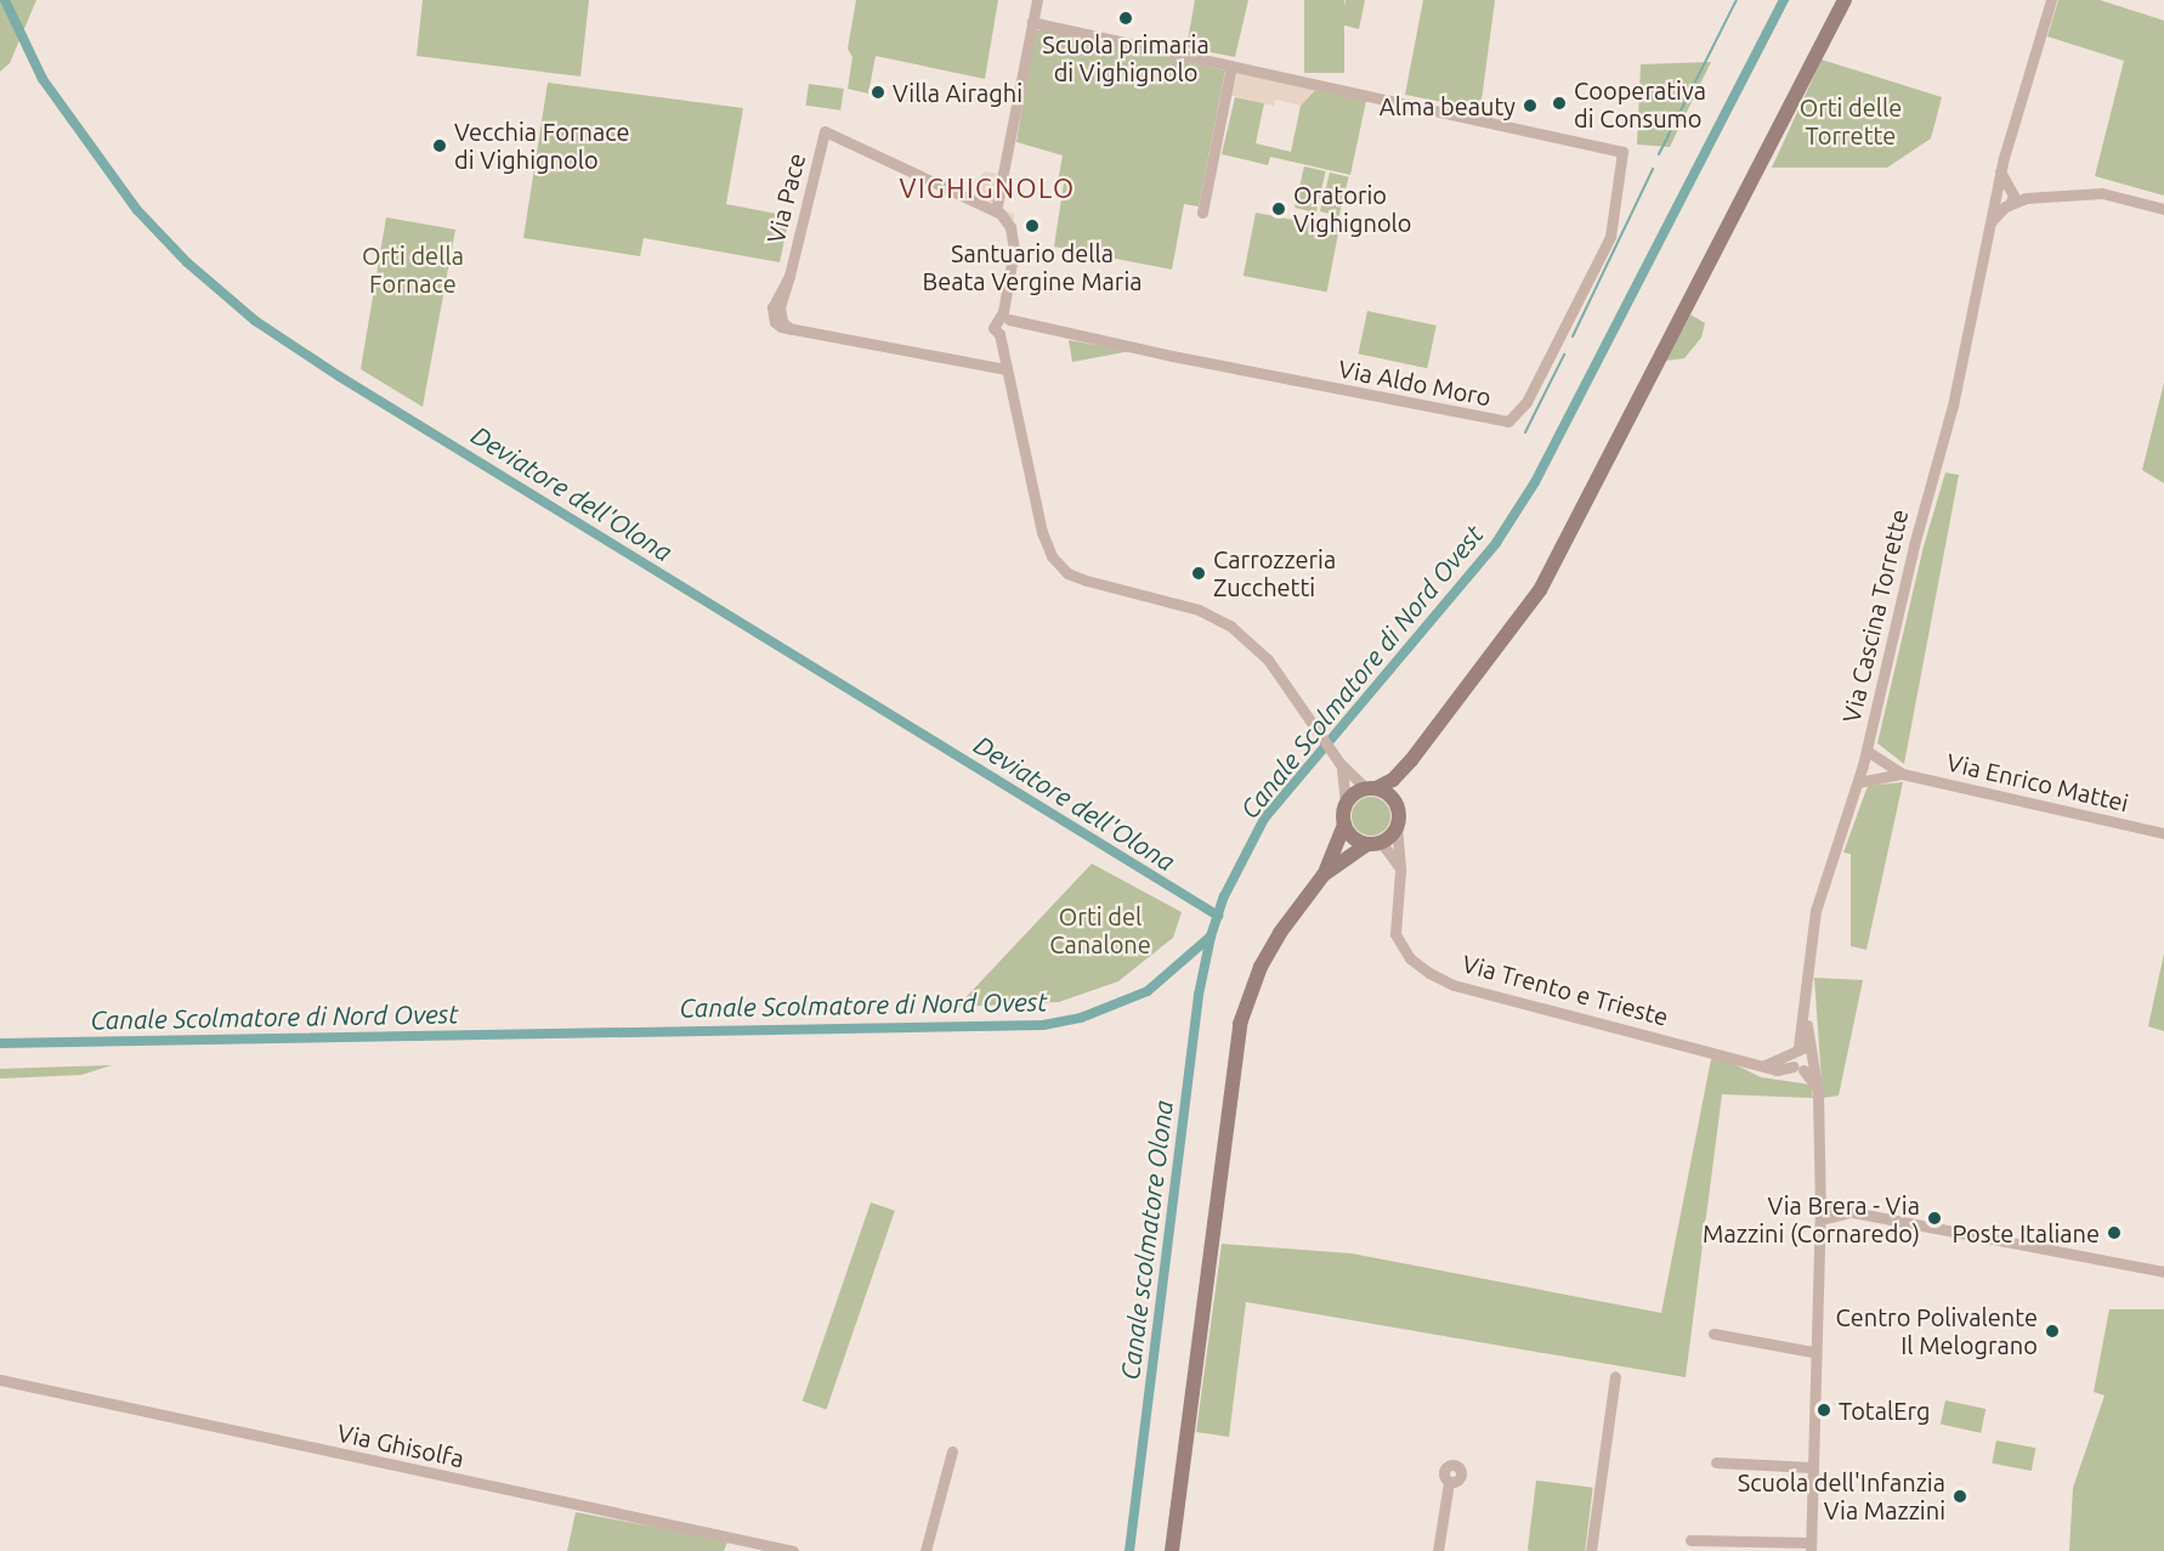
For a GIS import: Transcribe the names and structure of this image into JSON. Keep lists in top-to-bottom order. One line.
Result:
{"streets":{"street":["Via Pace","Via Aldo Moro","Via Cascina Torrette","Via Enrico Mattei","Via Trento e Trieste","Via Ghisolfa"]},"crossings":[["Via Cascina Torrette","Via Enrico Mattei"],["Via Cascina Torrette","Via Trento e Trieste"]],"districts":["VIGHIGNOLO"],"water":["Deviatore dell'Olona","Canale Scolmatore di Nord Ovest","Canale scolmatore Olona"],"parks":["Orti delle Torrette","Orti della Fornace","Orti del Canalone"],"places":["Scuola primaria di Vighignolo","Villa Airaghi","Cooperativa di Consumo","Alma beauty","Vecchia Fornace di Vighignolo","Oratorio Vighignolo","Santuario della Beata Vergine Maria","Carrozzeria Zucchetti","Via Brera - Via Mazzini (Cornaredo)","Poste Italiane","Centro Polivalente Il Melograno","TotalErg","Scuola dell'Infanzia Via Mazzini"]}
